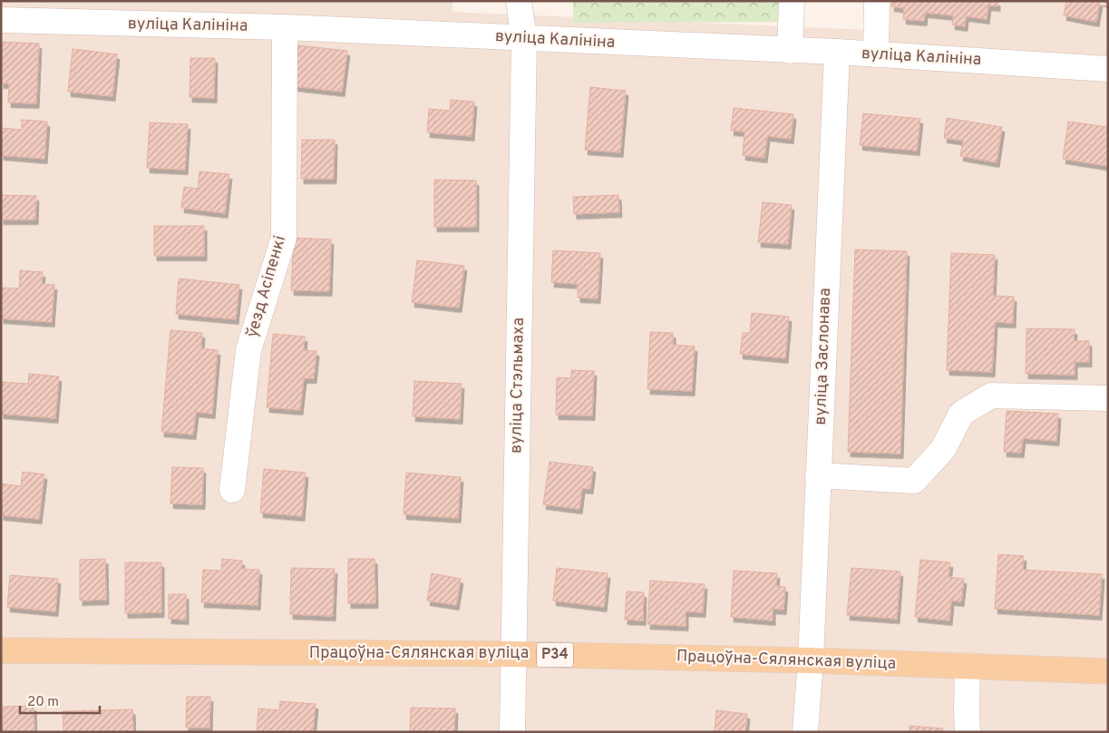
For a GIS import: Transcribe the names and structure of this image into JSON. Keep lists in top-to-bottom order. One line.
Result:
{"streets":{"main road":["Працоўна-Сялянская вуліца","Р34"],"street":["вуліца Калініна","ўезд Асіпенкі","вуліца Заслонава","вуліца Стэльмаха"]},"crossings":[["вуліца Калініна","ўезд Асіпенкі"],["вуліца Калініна","вуліца Заслонава"],["вуліца Калініна","вуліца Стэльмаха"],["вуліца Заслонава","Працоўна-Сялянская вуліца"],["вуліца Стэльмаха","Працоўна-Сялянская вуліца"]],"scale_bar":"20 m"}
